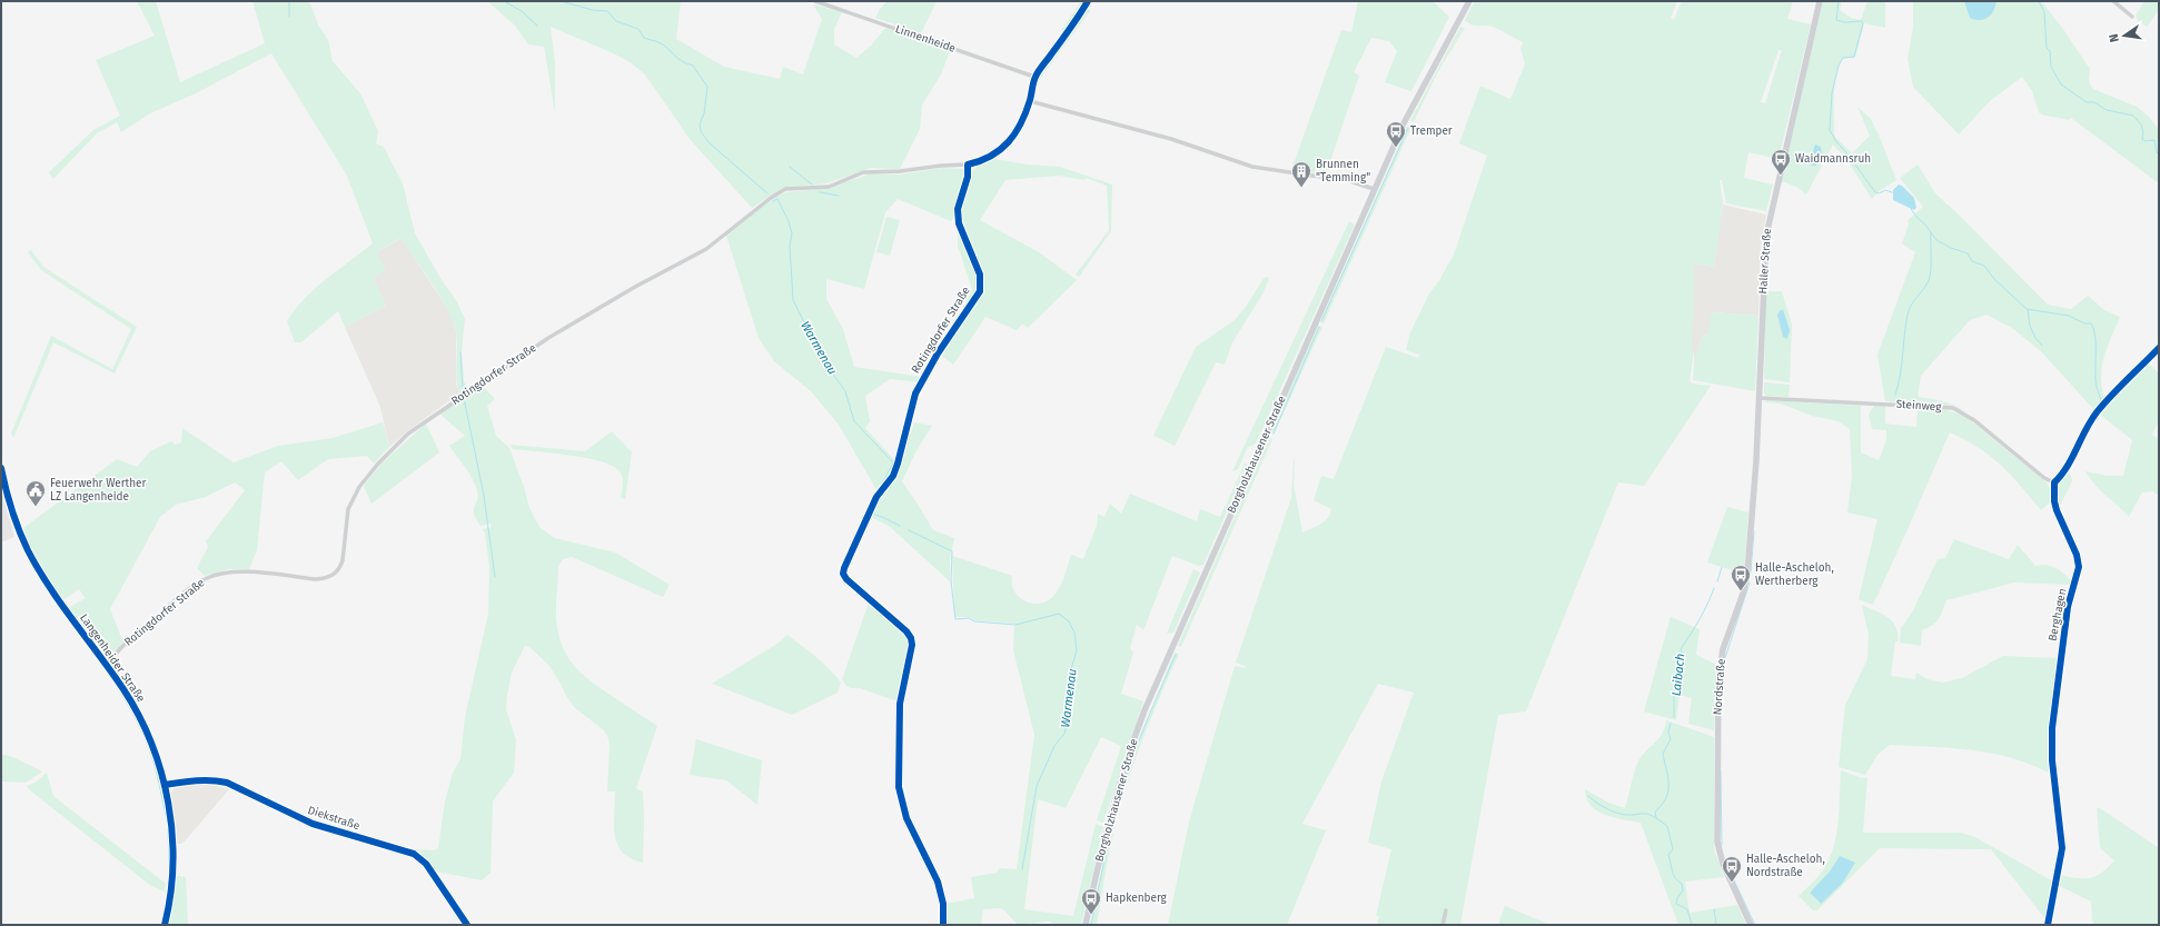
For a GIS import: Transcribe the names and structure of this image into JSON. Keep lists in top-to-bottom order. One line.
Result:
{"streets":{"street":["Linnenheide","Haller Straße","Rotingdorfer Straße","Steinweg","Borgholzhausener Straße","Berghagen","Langenheider Straße","Nordstraße","Diekstraße"]},"crossings":[["Linnenheide","Rotingdorfer Straße"],["Haller Straße","Steinweg"],["Haller Straße","Nordstraße"],["Rotingdorfer Straße","Langenheider Straße"],["Steinweg","Berghagen"],["Steinweg","Nordstraße"],["Langenheider Straße","Diekstraße"]],"water":["Warmenau","Laibach"],"places":{"bus stop":["Tremper","Waidmannsruh","Halle-Ascheloh, Wertherberg","Halle-Ascheloh, Nordstraße","Hapkenberg"],"building":["Brunnen \"Temming\""],"public building":["Feuerwehr Werther LZ Langenheide"]},"north":"left"}
